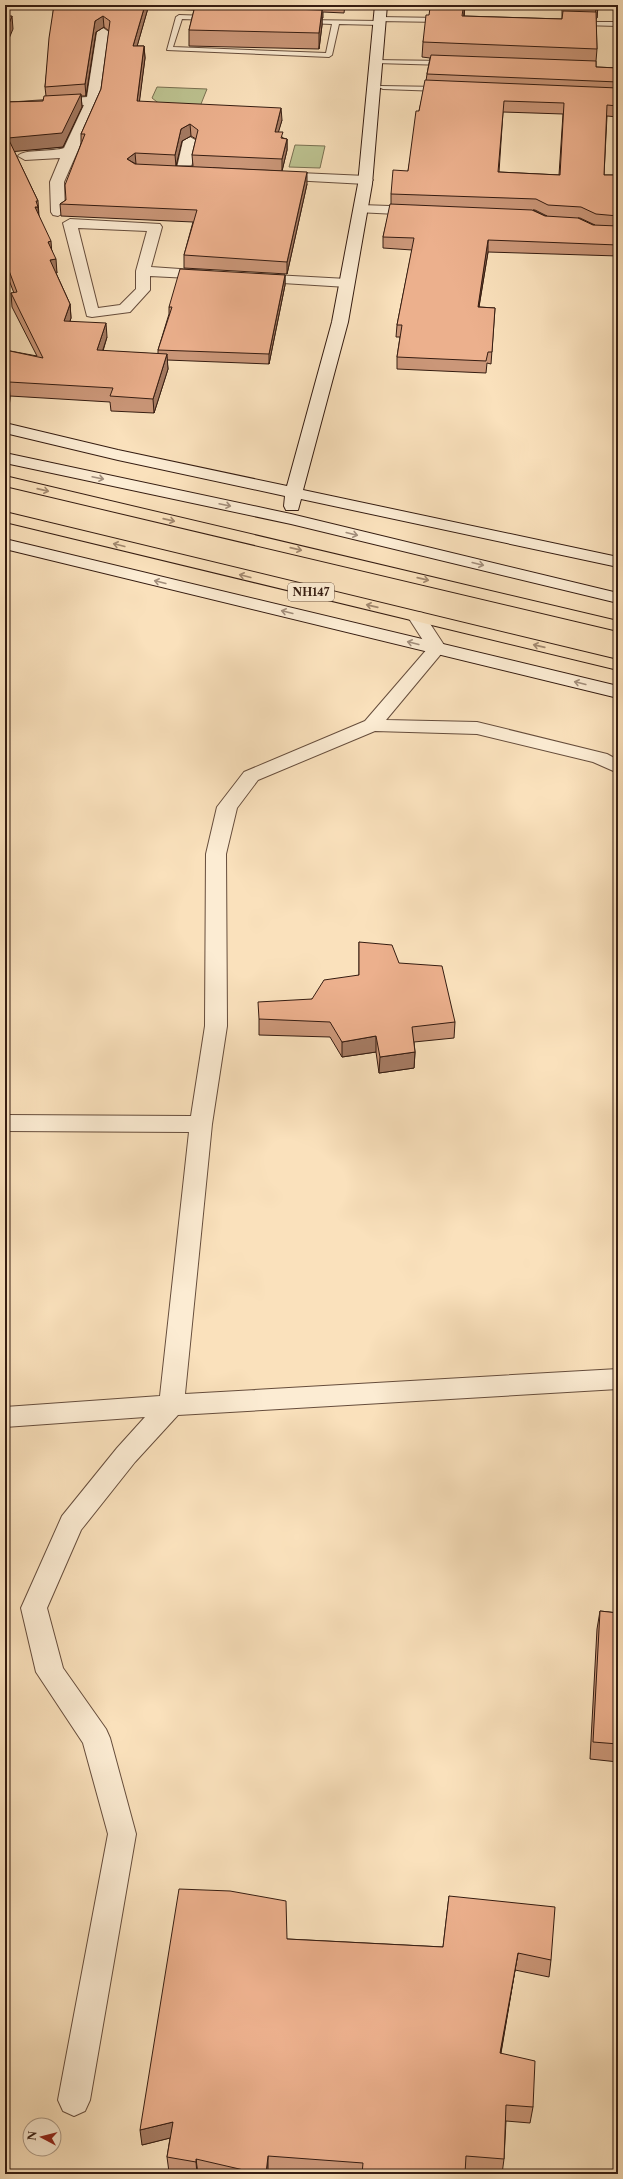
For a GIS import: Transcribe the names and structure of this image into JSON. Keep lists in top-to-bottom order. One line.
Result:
{"streets":{"highway":["NH147"]},"north":"left"}
